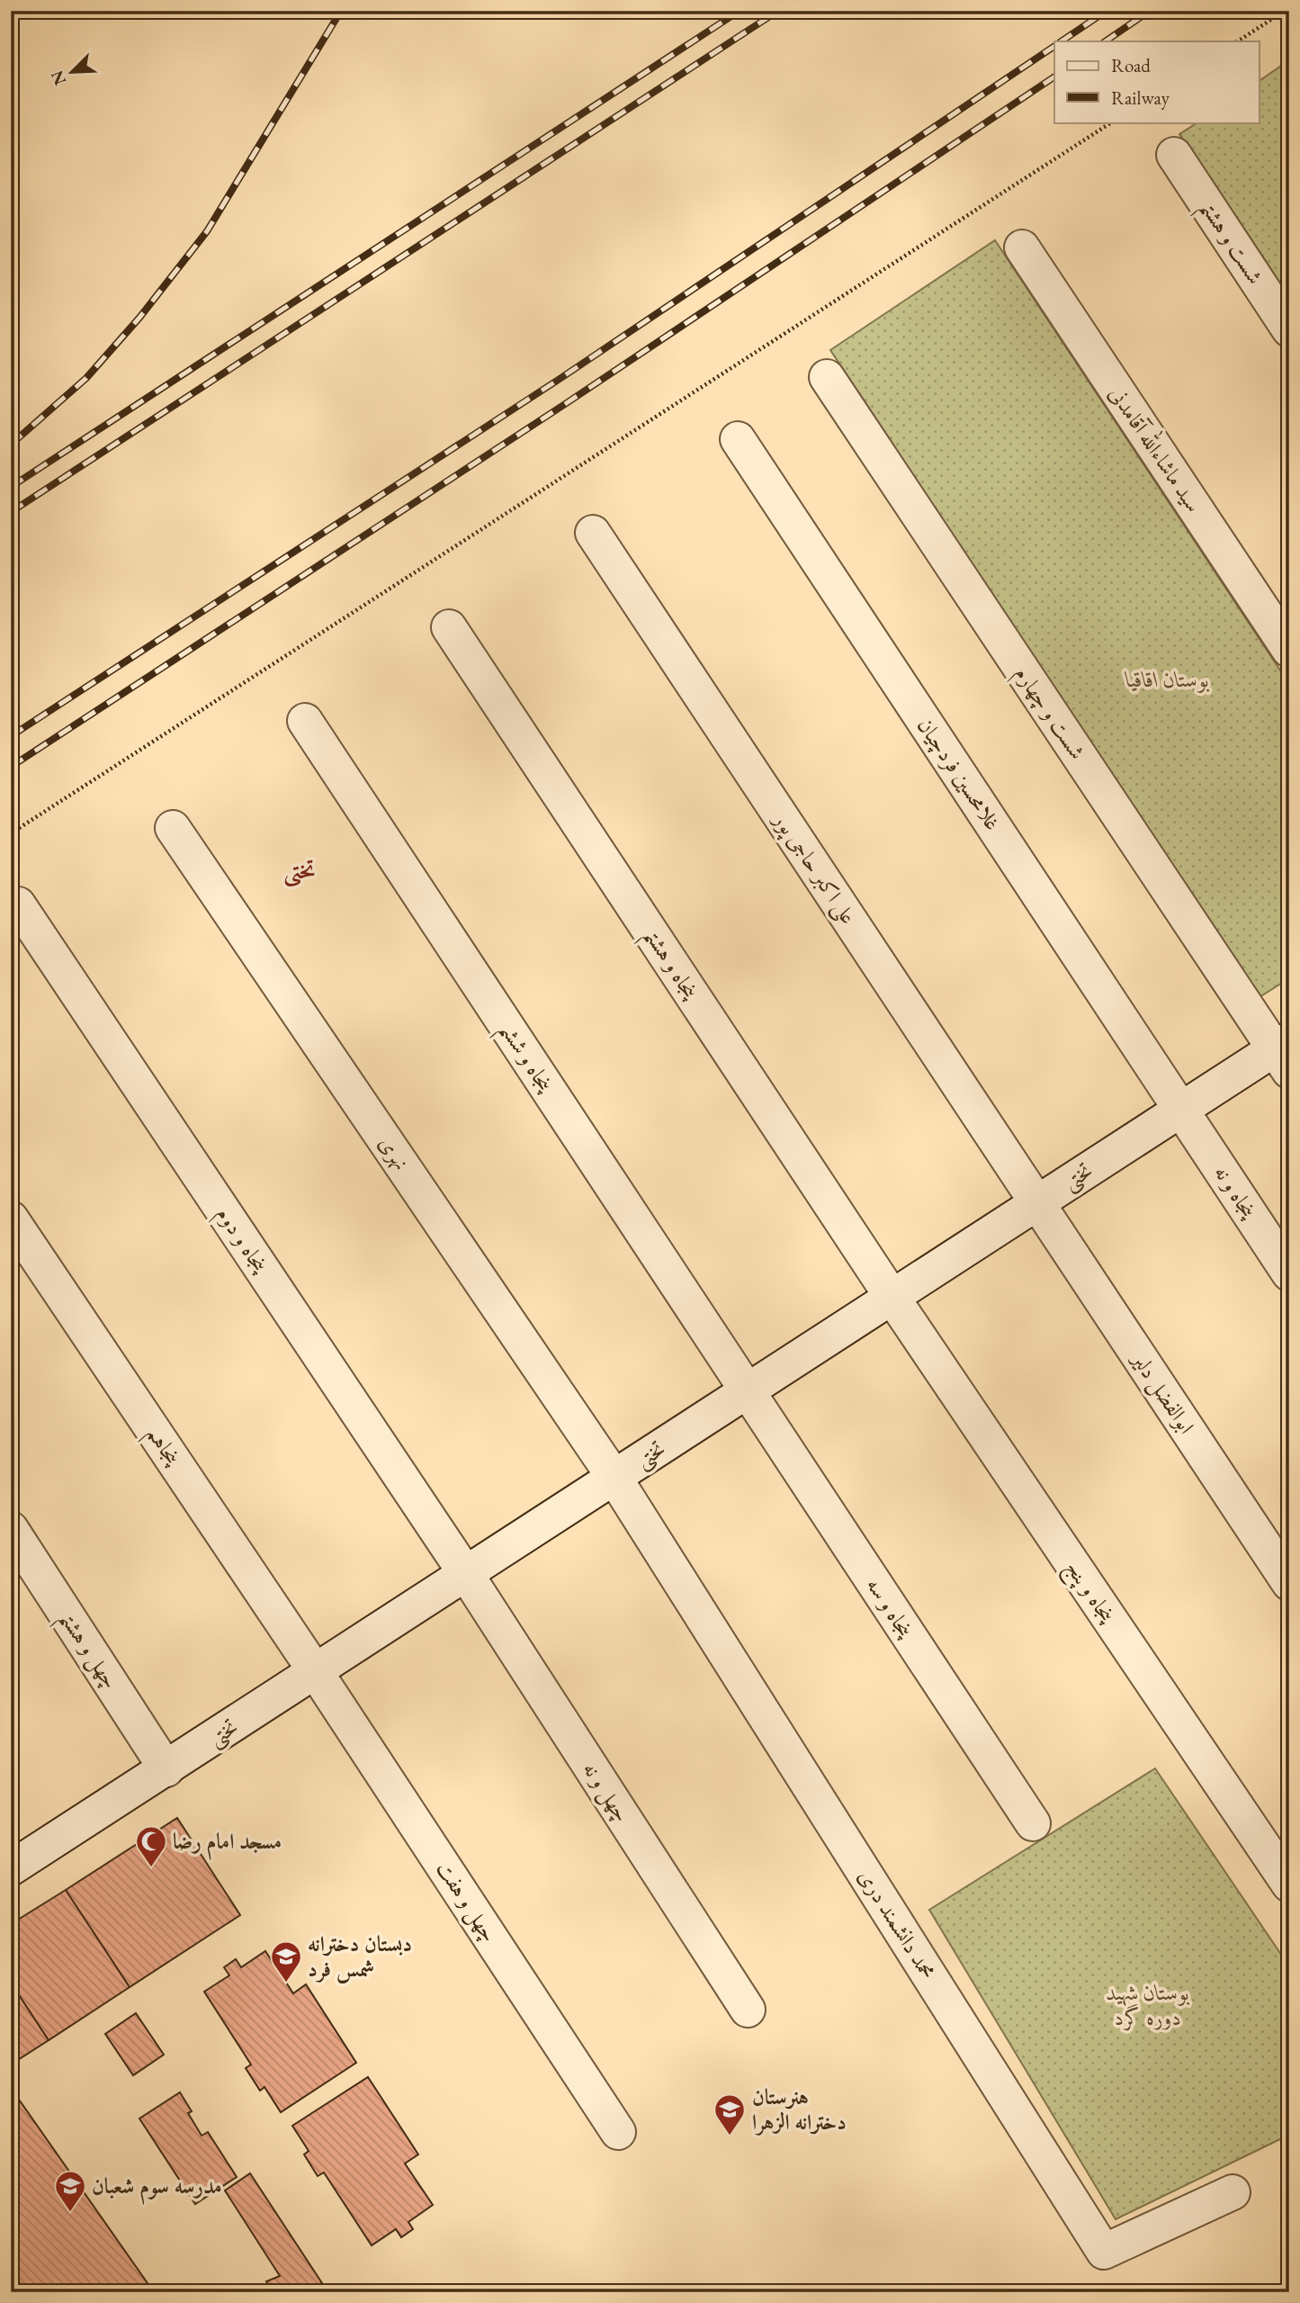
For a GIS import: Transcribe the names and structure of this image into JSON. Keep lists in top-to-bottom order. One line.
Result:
{"streets":{"street":["شست و هشتم","سید ماشاءالله آقامدنی","شست و چهارم","غلامحسین فردچیان","علی اکبر حاجی پور","پنجاه و هشتم","پنجاه و ششم","نهری","تختی","پنجاه و نه","پنجاه و دوم","ابوالفضل دلیر","پنجاهم","پنجاه و پنج","پنجاه و سه","چهل و هشتم","چهل و نه","چهل و هفت","محمد دانشمند دری"]},"crossings":[["شست و چهارم","تختی"],["غلامحسین فردچیان","تختی"],["غلامحسین فردچیان","پنجاه و نه"],["علی اکبر حاجی پور","تختی"],["علی اکبر حاجی پور","ابوالفضل دلیر"],["پنجاه و هشتم","تختی"],["پنجاه و هشتم","پنجاه و پنج"],["پنجاه و ششم","تختی"],["پنجاه و ششم","پنجاه و سه"],["نهری","تختی"],["نهری","محمد دانشمند دری"],["تختی","پنجاه و نه"],["تختی","پنجاه و دوم"],["تختی","ابوالفضل دلیر"],["تختی","پنجاهم"],["تختی","پنجاه و پنج"],["تختی","پنجاه و سه"],["تختی","چهل و هشتم"],["تختی","چهل و نه"],["تختی","چهل و هفت"],["تختی","محمد دانشمند دری"],["پنجاه و دوم","چهل و نه"],["پنجاهم","چهل و هفت"]],"districts":["تختی"],"parks":["بوستان اقاقیا","بوستان شهید دوره گرد"],"places":{"mosque":["مسجد امام رضا"],"school or university":["دبستان دخترانه شمس فرد","هنرستان دخترانه الزهرا","مدرسه سوم شعبان"]},"legend":["Road","Railway"],"north":"bottom left"}
